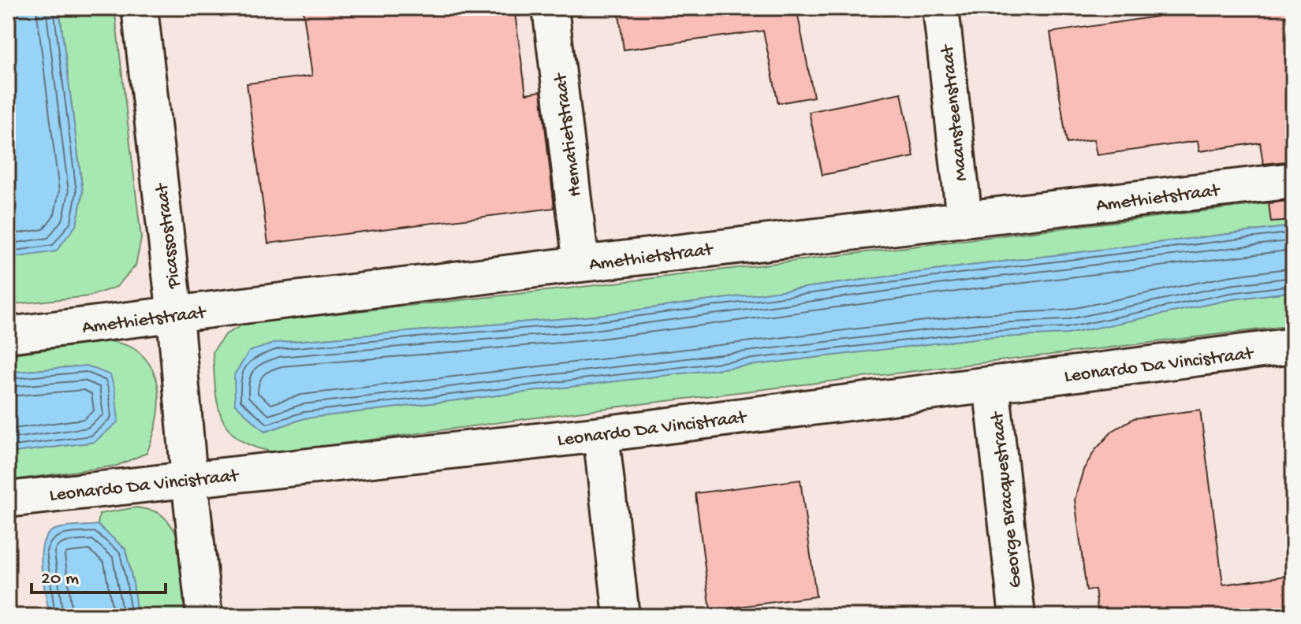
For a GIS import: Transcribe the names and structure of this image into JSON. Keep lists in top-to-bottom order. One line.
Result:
{"streets":{"street":["Maansteenstraat","Hematietstraat","Amethietstraat","Picassostraat","Leonardo Da Vincistraat","George Bracquestraat"]},"crossings":[["Maansteenstraat","Amethietstraat"],["Hematietstraat","Amethietstraat"],["Amethietstraat","Picassostraat"],["Picassostraat","Leonardo Da Vincistraat"],["Leonardo Da Vincistraat","George Bracquestraat"]],"scale_bar":"20 m"}
